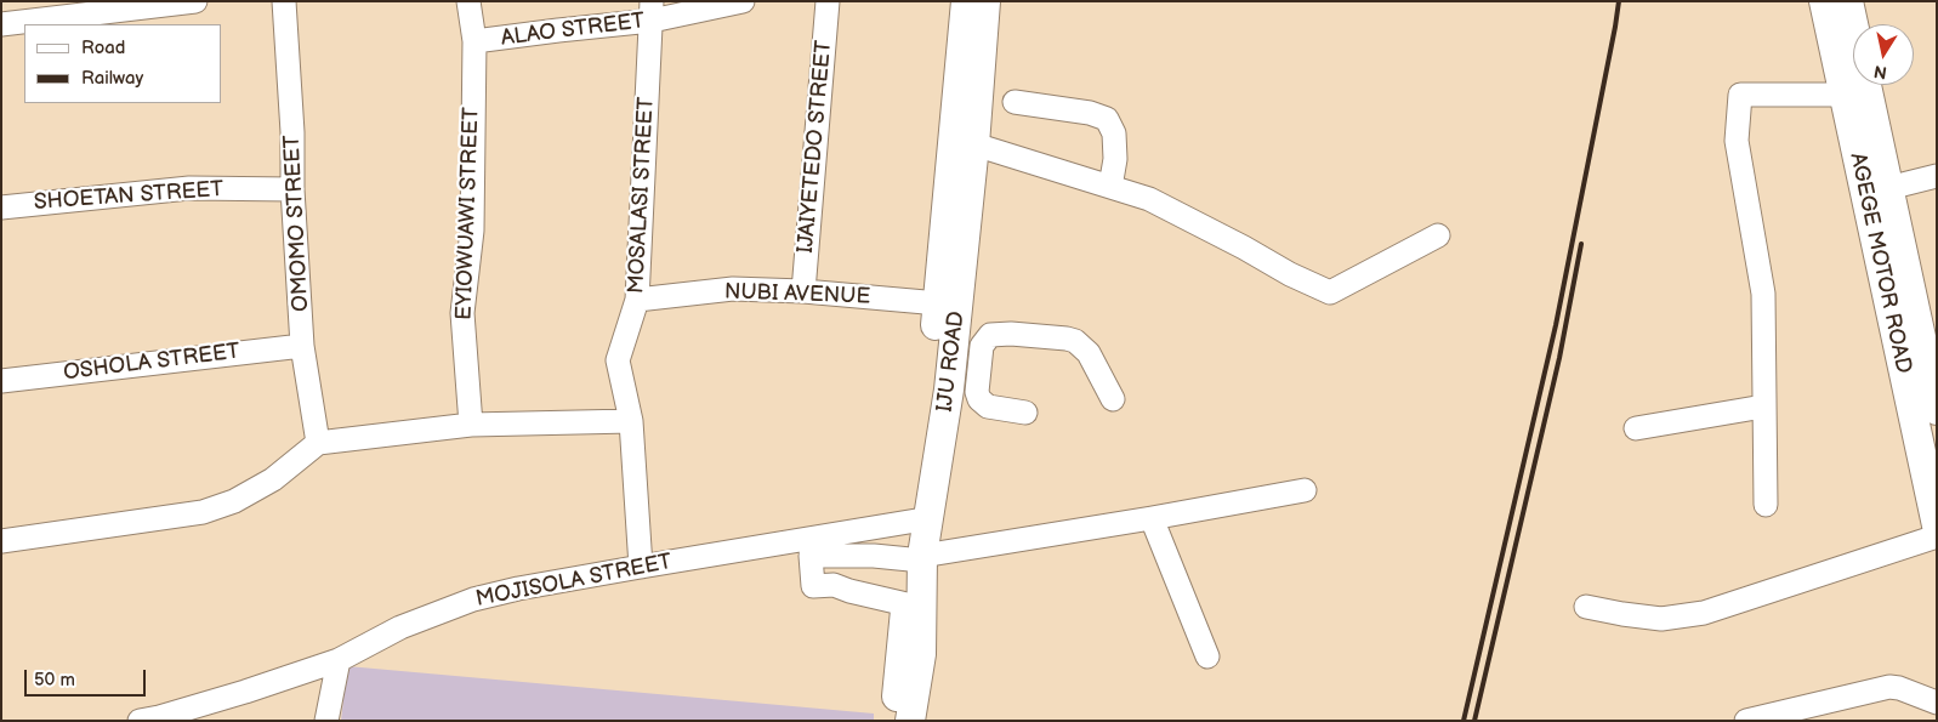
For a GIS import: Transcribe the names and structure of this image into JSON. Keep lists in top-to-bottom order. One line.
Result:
{"streets":{"main road":["AGEGE MOTOR ROAD","IJU ROAD"],"street":["ALAO STREET","IJAIYETEDO STREET","MOSALASI STREET","SHOETAN STREET","EYIOWUAWI STREET","OMOMO STREET","NUBI AVENUE","OSHOLA STREET","MOJISOLA STREET"]},"crossings":[["ALAO STREET","MOSALASI STREET"],["ALAO STREET","EYIOWUAWI STREET"],["IJAIYETEDO STREET","NUBI AVENUE"],["MOSALASI STREET","NUBI AVENUE"],["MOSALASI STREET","MOJISOLA STREET"],["SHOETAN STREET","OMOMO STREET"],["OMOMO STREET","OSHOLA STREET"],["NUBI AVENUE","IJU ROAD"],["IJU ROAD","MOJISOLA STREET"]],"legend":["Road","Railway"],"scale_bar":"50 m","north":"bottom"}
